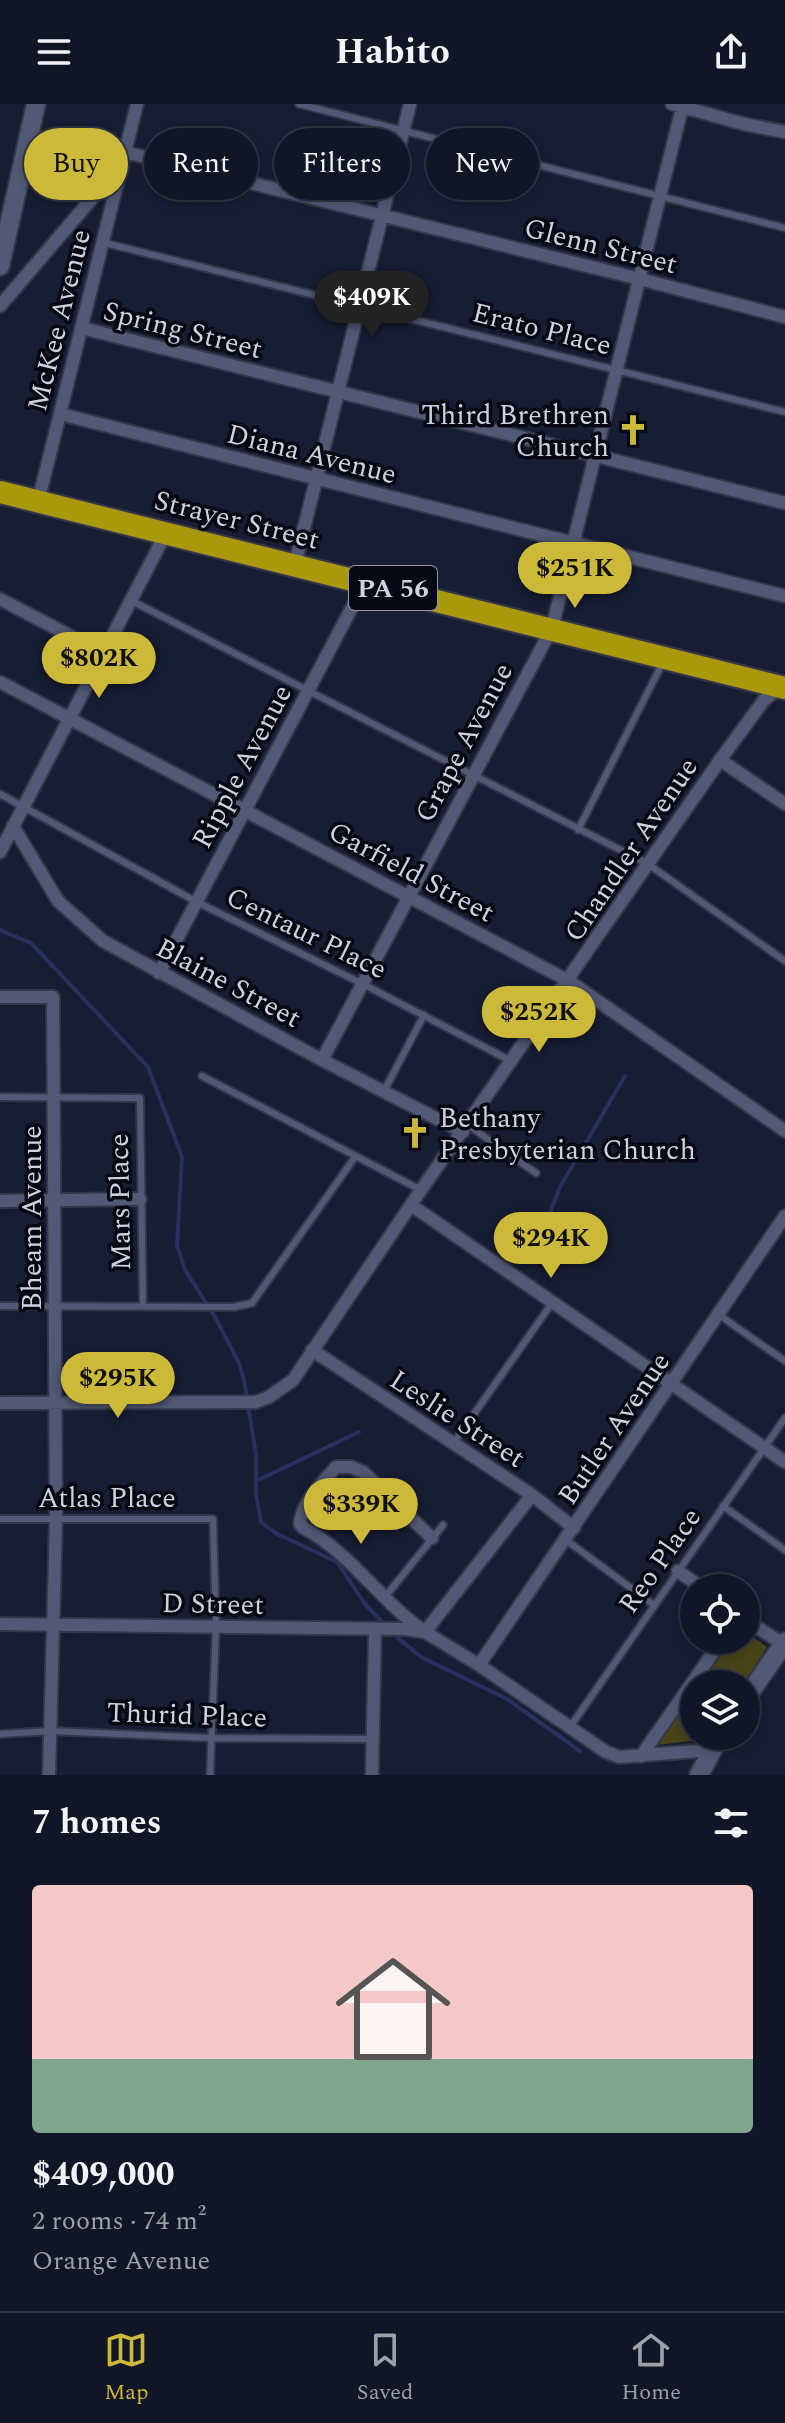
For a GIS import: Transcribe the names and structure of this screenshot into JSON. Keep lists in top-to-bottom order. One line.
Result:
{"streets":{"highway":["Strayer Street","PA 56"],"street":["Glenn Street","McKee Avenue","Spring Street","Diana Avenue","Grape Avenue","Ripple Avenue","Chandler Avenue","Garfield Street","Blaine Street","Bheam Avenue","Leslie Street","Butler Avenue","D Street"],"lane":["Erato Place","Centaur Place","Mars Place","Atlas Place","Reo Place","Thurid Place"]},"crossings":[["Glenn Street","Grape Avenue"],["McKee Avenue","Erato Place"],["McKee Avenue","Spring Street"],["McKee Avenue","Diana Avenue"],["McKee Avenue","Strayer Street"],["Erato Place","Grape Avenue"],["Spring Street","Grape Avenue"],["Diana Avenue","Grape Avenue"],["Strayer Street","Grape Avenue"],["Strayer Street","Ripple Avenue"],["Strayer Street","Chandler Avenue"],["Grape Avenue","Garfield Street"],["Grape Avenue","Centaur Place"],["Grape Avenue","Blaine Street"],["Ripple Avenue","Garfield Street"],["Ripple Avenue","Centaur Place"],["Ripple Avenue","Blaine Street"],["Chandler Avenue","Garfield Street"],["Chandler Avenue","Centaur Place"],["Chandler Avenue","Blaine Street"],["Chandler Avenue","Bheam Avenue"],["Chandler Avenue","Leslie Street"],["Mars Place","Bheam Avenue"],["Bheam Avenue","Atlas Place"],["Bheam Avenue","D Street"],["Bheam Avenue","Thurid Place"],["Leslie Street","Butler Avenue"],["Butler Avenue","D Street"],["Atlas Place","D Street"],["Reo Place","D Street"]],"places":{"church":["Third Brethren Church","Bethany Presbyterian Church"]},"page":{"header":"Habito","chip":["Buy","Rent","Filters","New"],"price":["$409K","$251K","$802K","$252K","$294K","$295K","$339K"],"heading":"7 homes","list":[{"name":"$409,000","note":"2 rooms · 74 m² · Orange Avenue"}],"tabs":["Map","Saved","Home"]}}
